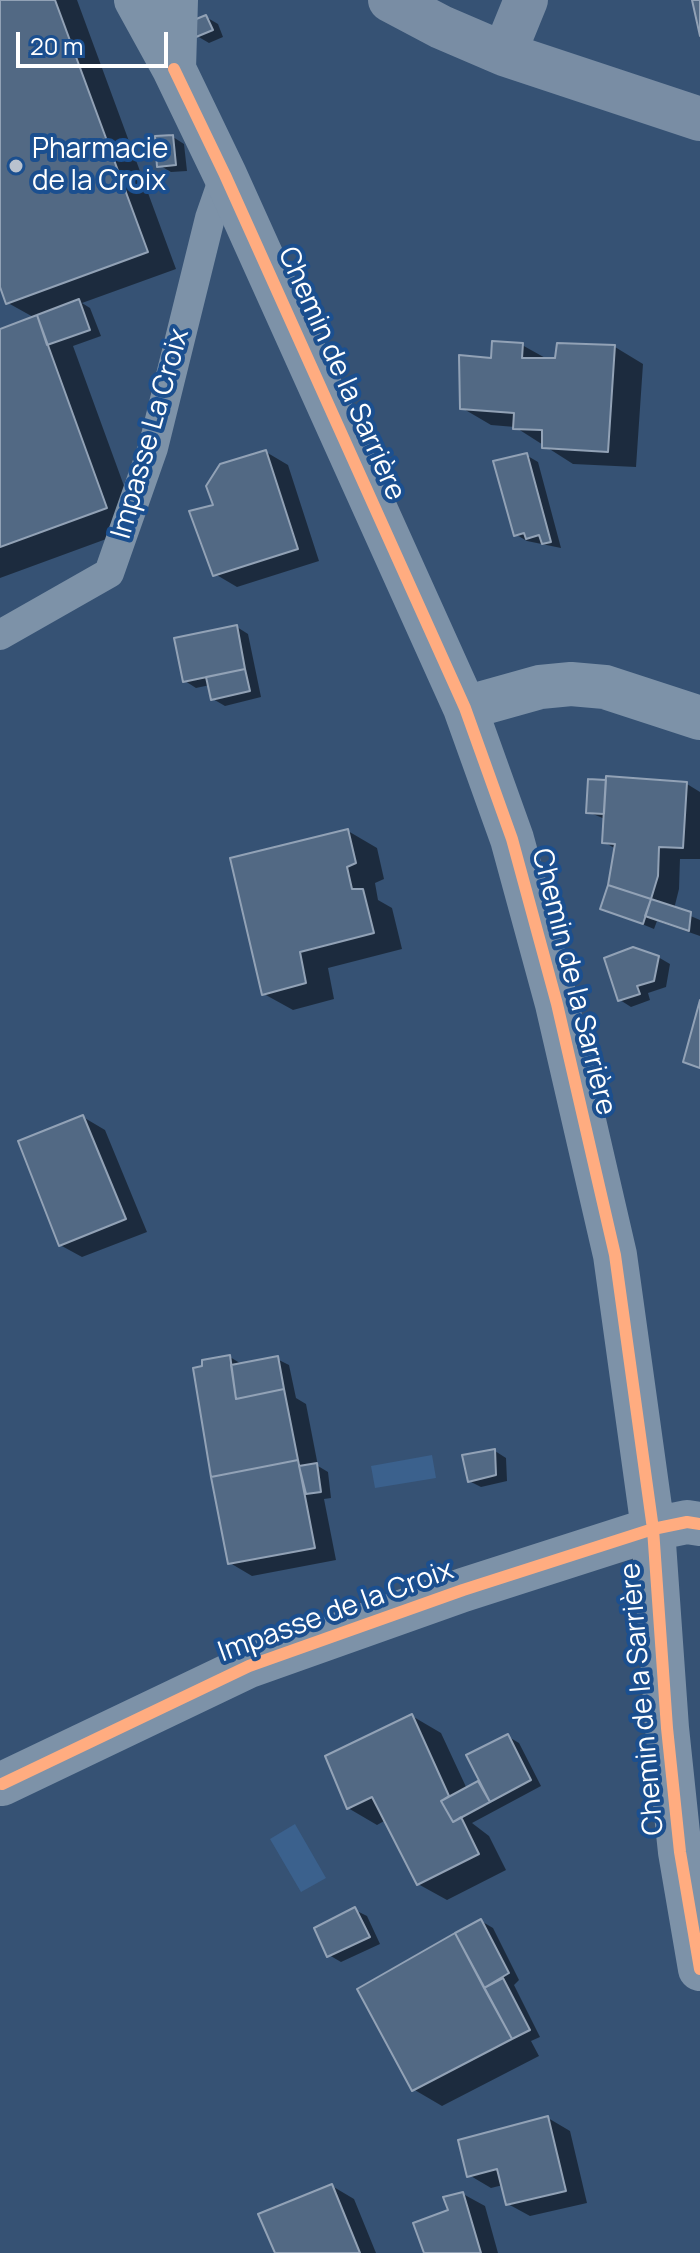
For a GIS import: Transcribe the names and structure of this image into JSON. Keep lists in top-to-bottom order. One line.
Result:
{"streets":{"street":["Chemin de la Sarrière","Impasse de la Croix"],"lane":["Impasse La Croix"]},"crossings":[["Chemin de la Sarrière","Impasse La Croix"],["Chemin de la Sarrière","Impasse de la Croix"]],"places":["Pharmacie de la Croix"],"scale_bar":"20 m"}
